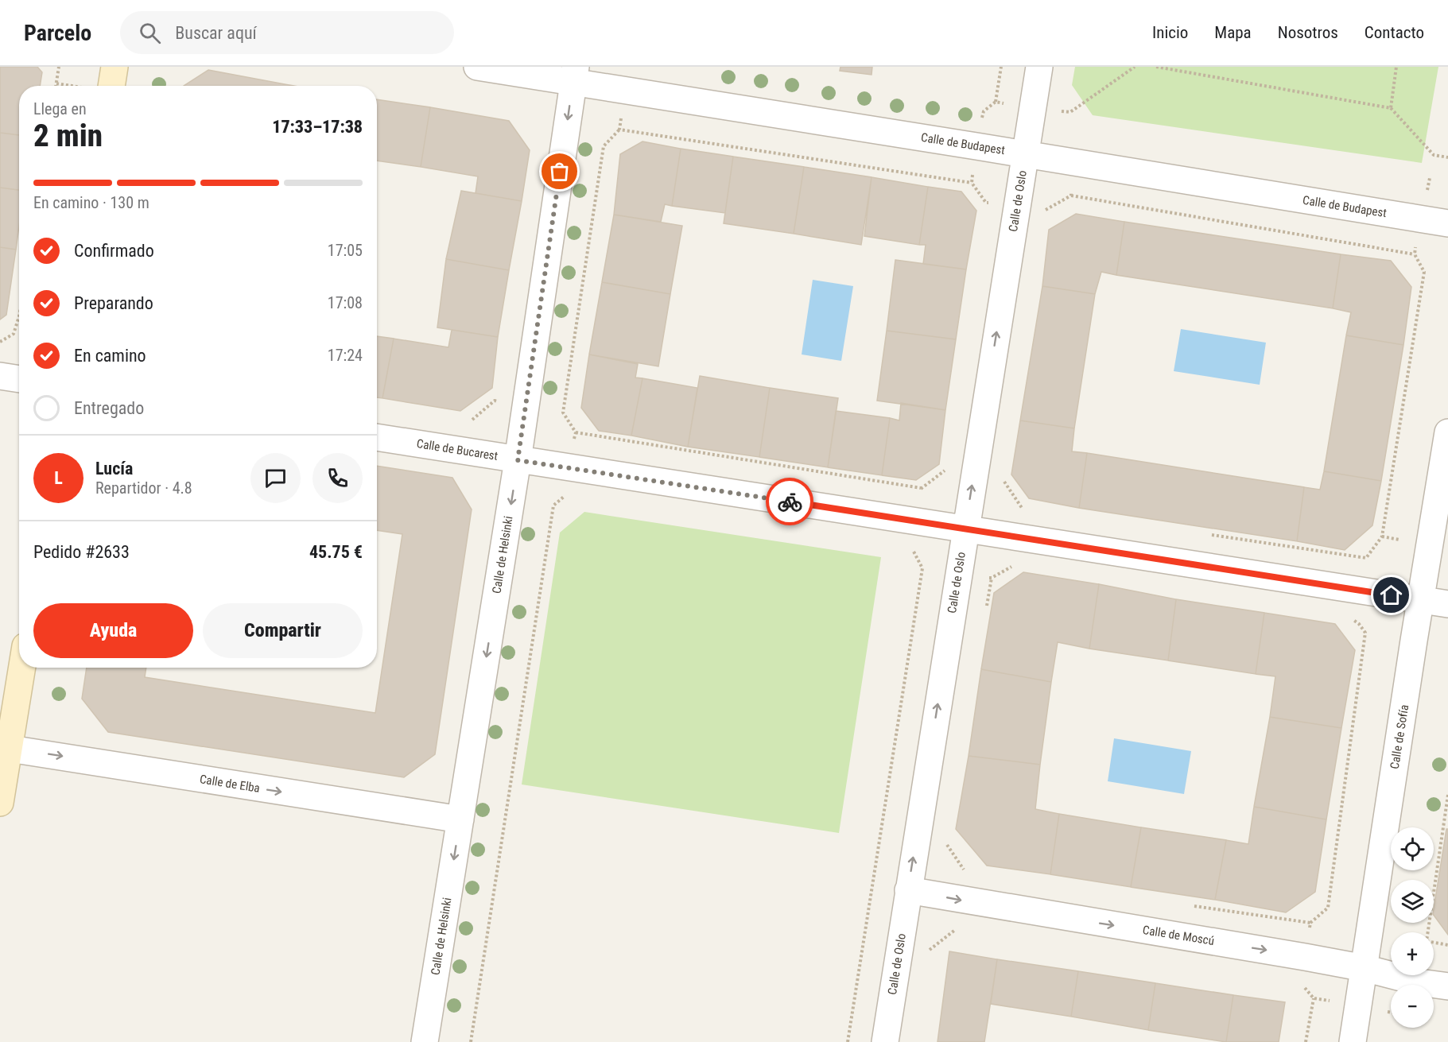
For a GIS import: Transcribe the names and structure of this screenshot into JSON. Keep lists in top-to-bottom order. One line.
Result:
{"streets":{"street":["Calle de Budapest","Calle de Oslo","Calle de Bucarest","Calle de Helsinki","Calle de Sofía","Calle de Elba","Calle de Moscú"]},"crossings":[["Calle de Budapest","Calle de Oslo"],["Calle de Budapest","Calle de Helsinki"],["Calle de Oslo","Calle de Bucarest"],["Calle de Oslo","Calle de Moscú"],["Calle de Bucarest","Calle de Helsinki"],["Calle de Bucarest","Calle de Sofía"],["Calle de Helsinki","Calle de Elba"],["Calle de Sofía","Calle de Moscú"]],"one_way":["Calle de Oslo","Calle de Helsinki","Calle de Elba","Calle de Moscú"],"page":{"header":"Parcelo","search":"Buscar aquí","nav":["Inicio","Mapa","Nosotros","Contacto"],"heading":["2 min","Llega en","17:33–17:38"],"panel":["Lucía","Repartidor · 4.8","Pedido #2633","45.75 €"],"bar":"En camino · 130 m","list":[["Confirmado","17:05"],["Preparando","17:08"],["En camino","17:24"],"Entregado"],"round":"L","buttons":["Ayuda","Compartir"],"map_buttons":["+","−"]}}
